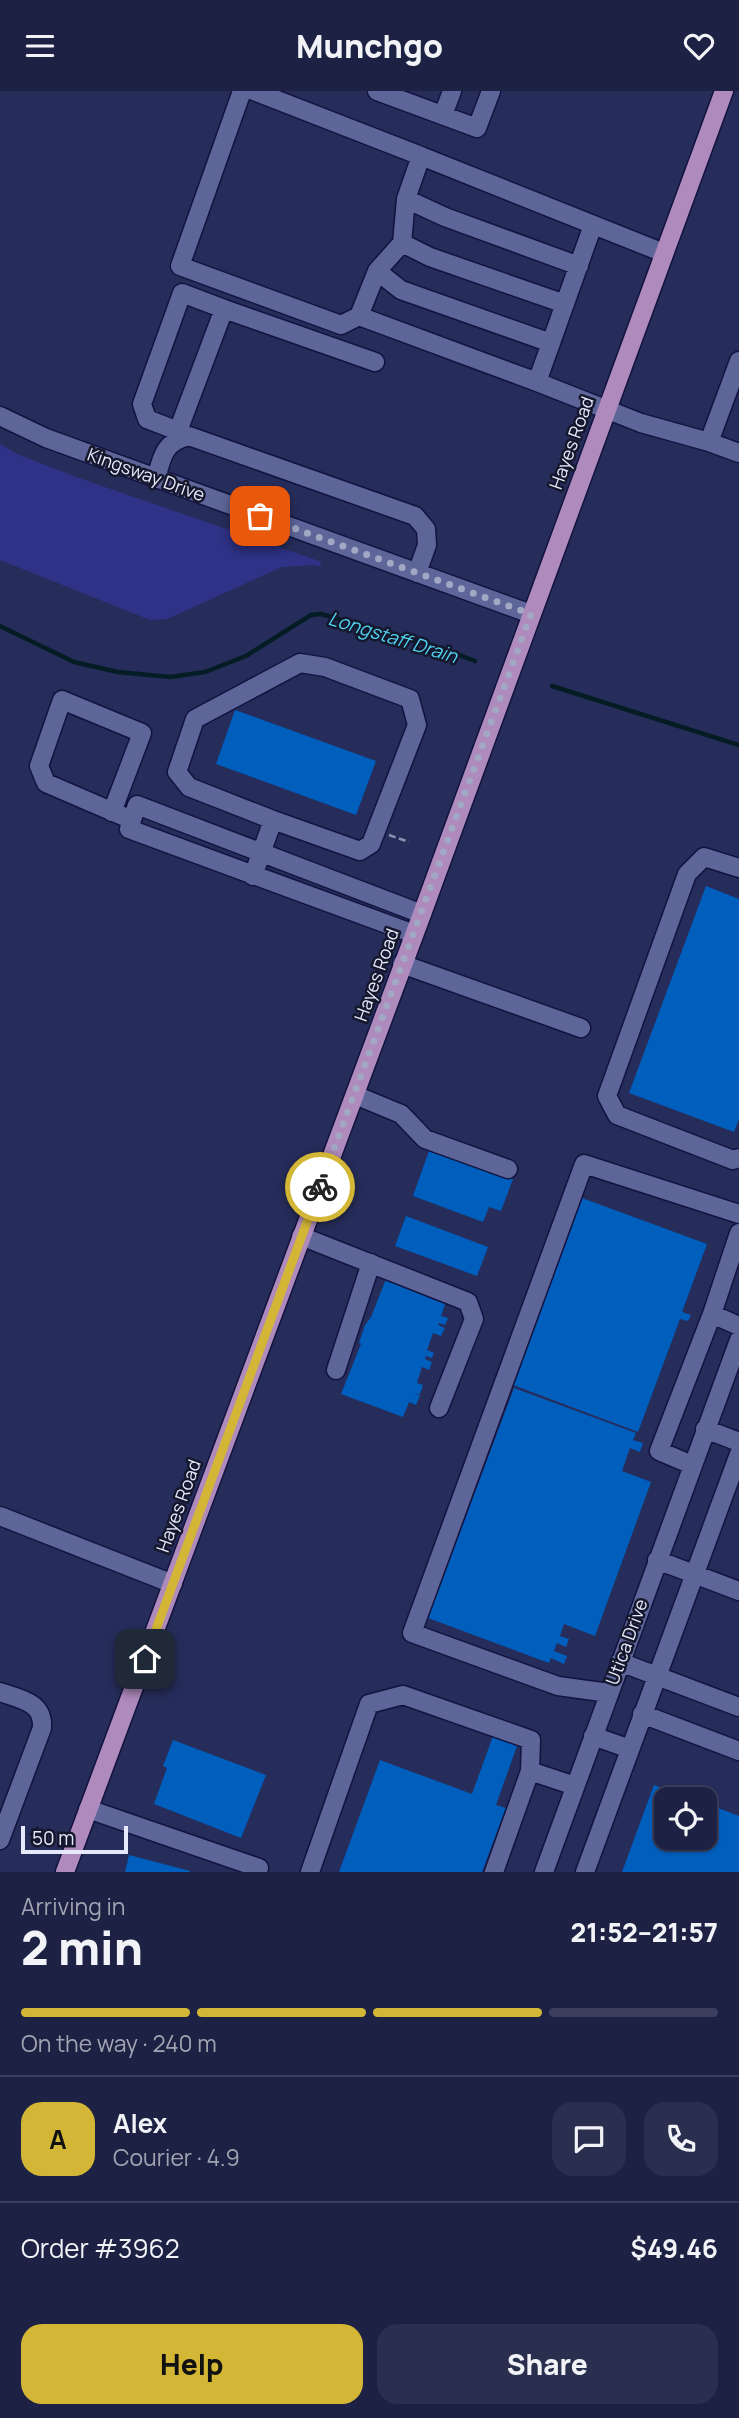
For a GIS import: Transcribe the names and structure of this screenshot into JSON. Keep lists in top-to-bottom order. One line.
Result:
{"streets":{"main road":["Hayes Road"],"street":["Kingsway Drive","Utica Drive"]},"crossings":[["Hayes Road","Kingsway Drive"]],"water":["Longstaff Drain"],"scale_bar":"50 m","page":{"header":"Munchgo","scale":"50 m","heading":["2 min","Arriving in","21:52–21:57"],"panel":["Alex","Courier · 4.9","Order #3962","$49.46"],"bar":"On the way · 240 m","round":"A","buttons":["Help","Share"]}}
